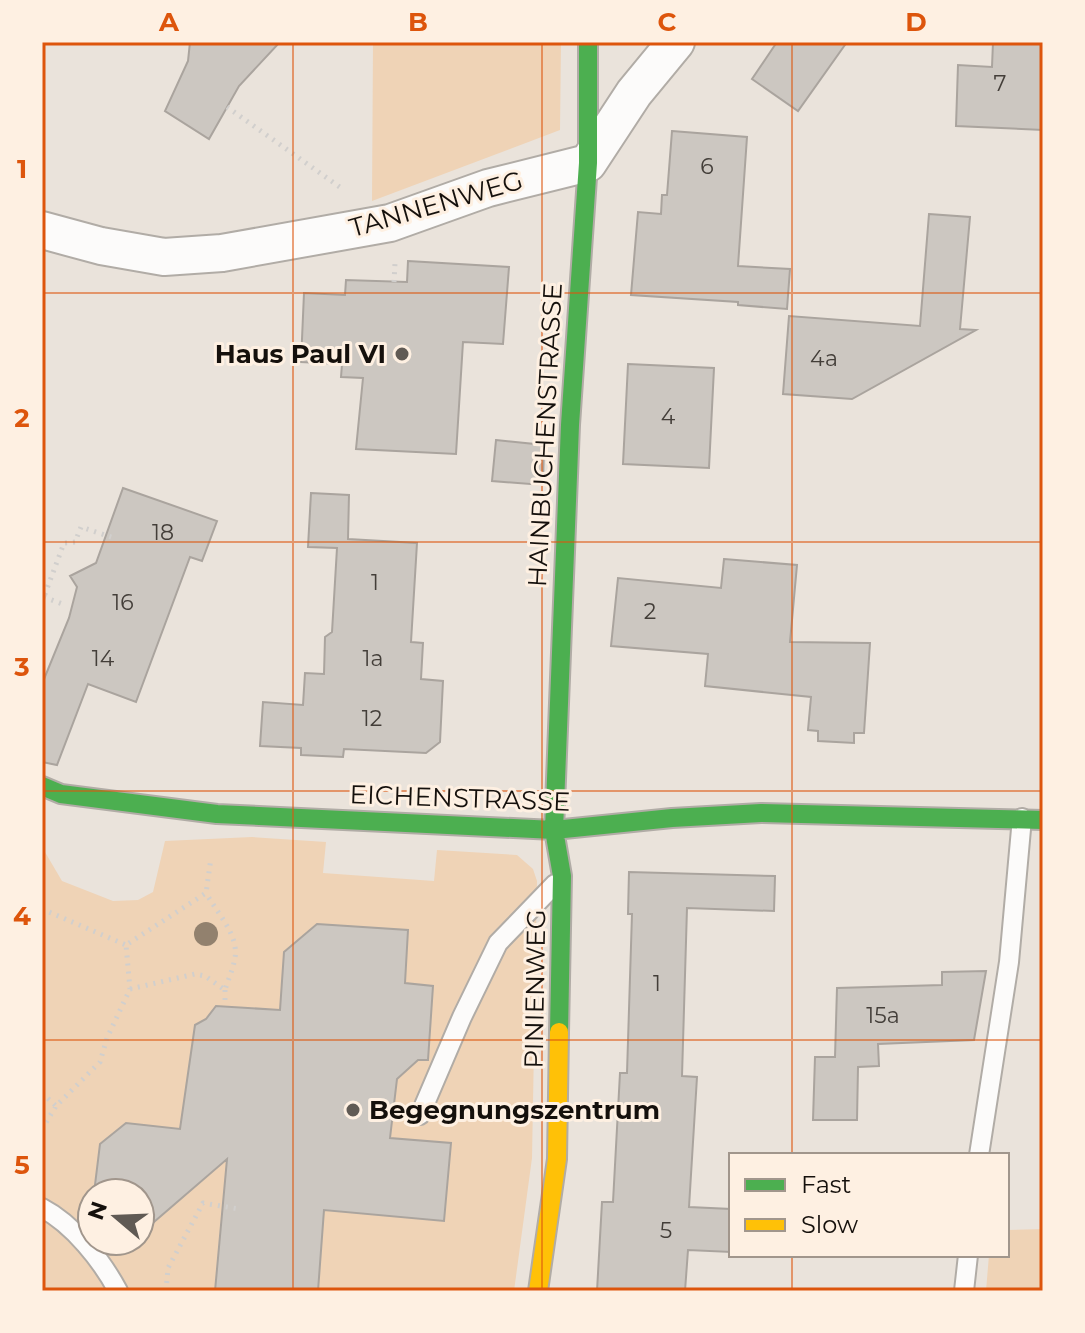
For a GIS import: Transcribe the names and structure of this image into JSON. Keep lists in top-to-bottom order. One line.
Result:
{"streets":{"street":["TANNENWEG","HAINBUCHENSTRASSE","EICHENSTRASSE","PINIENWEG"]},"crossings":[["TANNENWEG","HAINBUCHENSTRASSE"],["HAINBUCHENSTRASSE","EICHENSTRASSE"],["HAINBUCHENSTRASSE","PINIENWEG"],["EICHENSTRASSE","PINIENWEG"]],"places":["Haus Paul VI","Begegnungszentrum"],"house_numbers":["7","6","4a","4","18","1","16","2","14","1a","12","1","15a","5"],"legend":["Fast","Slow"],"north":"left","grid":{"columns":["A","B","C","D"],"rows":["1","2","3","4","5"]}}
